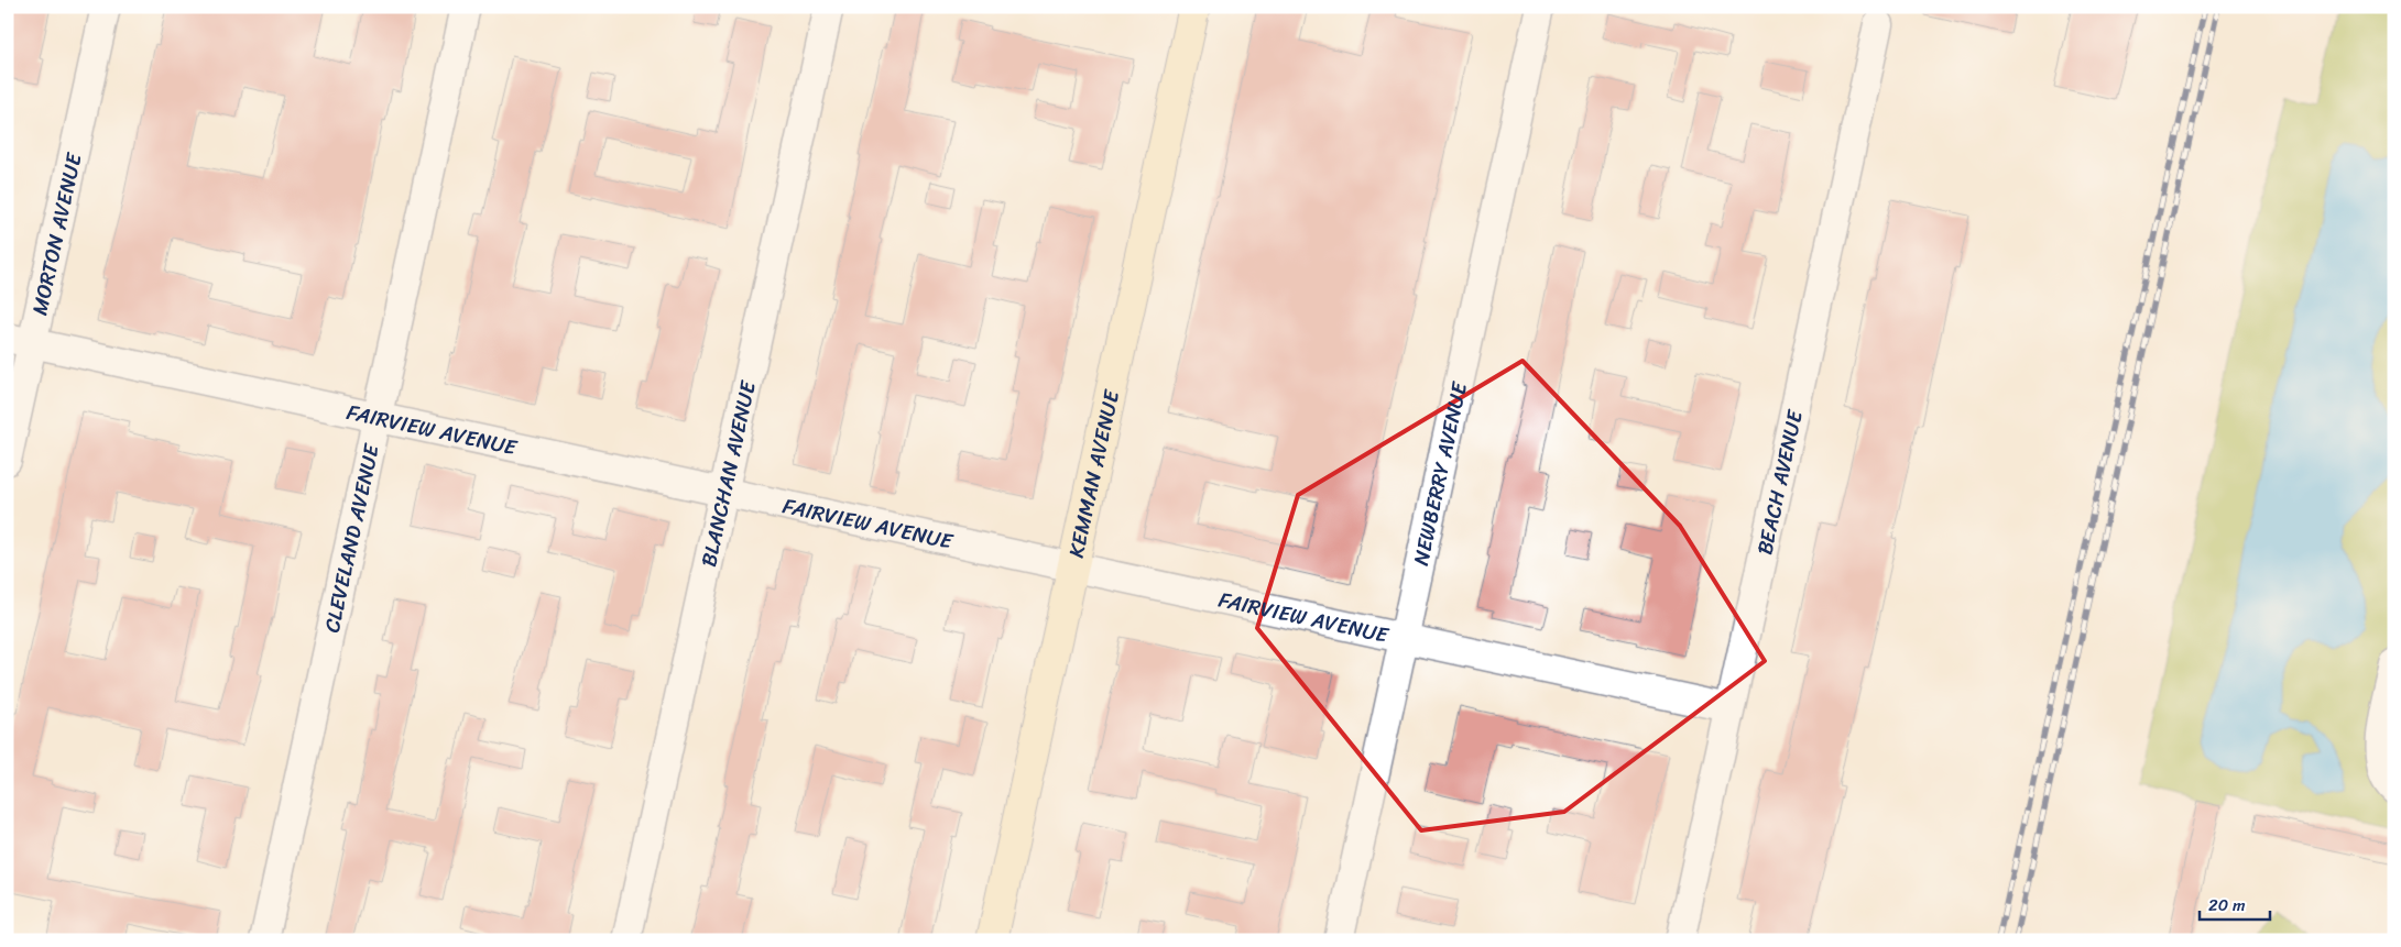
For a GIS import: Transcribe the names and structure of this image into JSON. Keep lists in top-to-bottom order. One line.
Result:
{"streets":{"street":["MORTON AVENUE","FAIRVIEW AVENUE","BLANCHAN AVENUE","KEMMAN AVENUE","NEWBERRY AVENUE","BEACH AVENUE","CLEVELAND AVENUE"]},"crossings":[["MORTON AVENUE","FAIRVIEW AVENUE"],["FAIRVIEW AVENUE","BLANCHAN AVENUE"],["FAIRVIEW AVENUE","KEMMAN AVENUE"],["FAIRVIEW AVENUE","NEWBERRY AVENUE"],["FAIRVIEW AVENUE","BEACH AVENUE"],["FAIRVIEW AVENUE","CLEVELAND AVENUE"]],"scale_bar":"20 m"}
